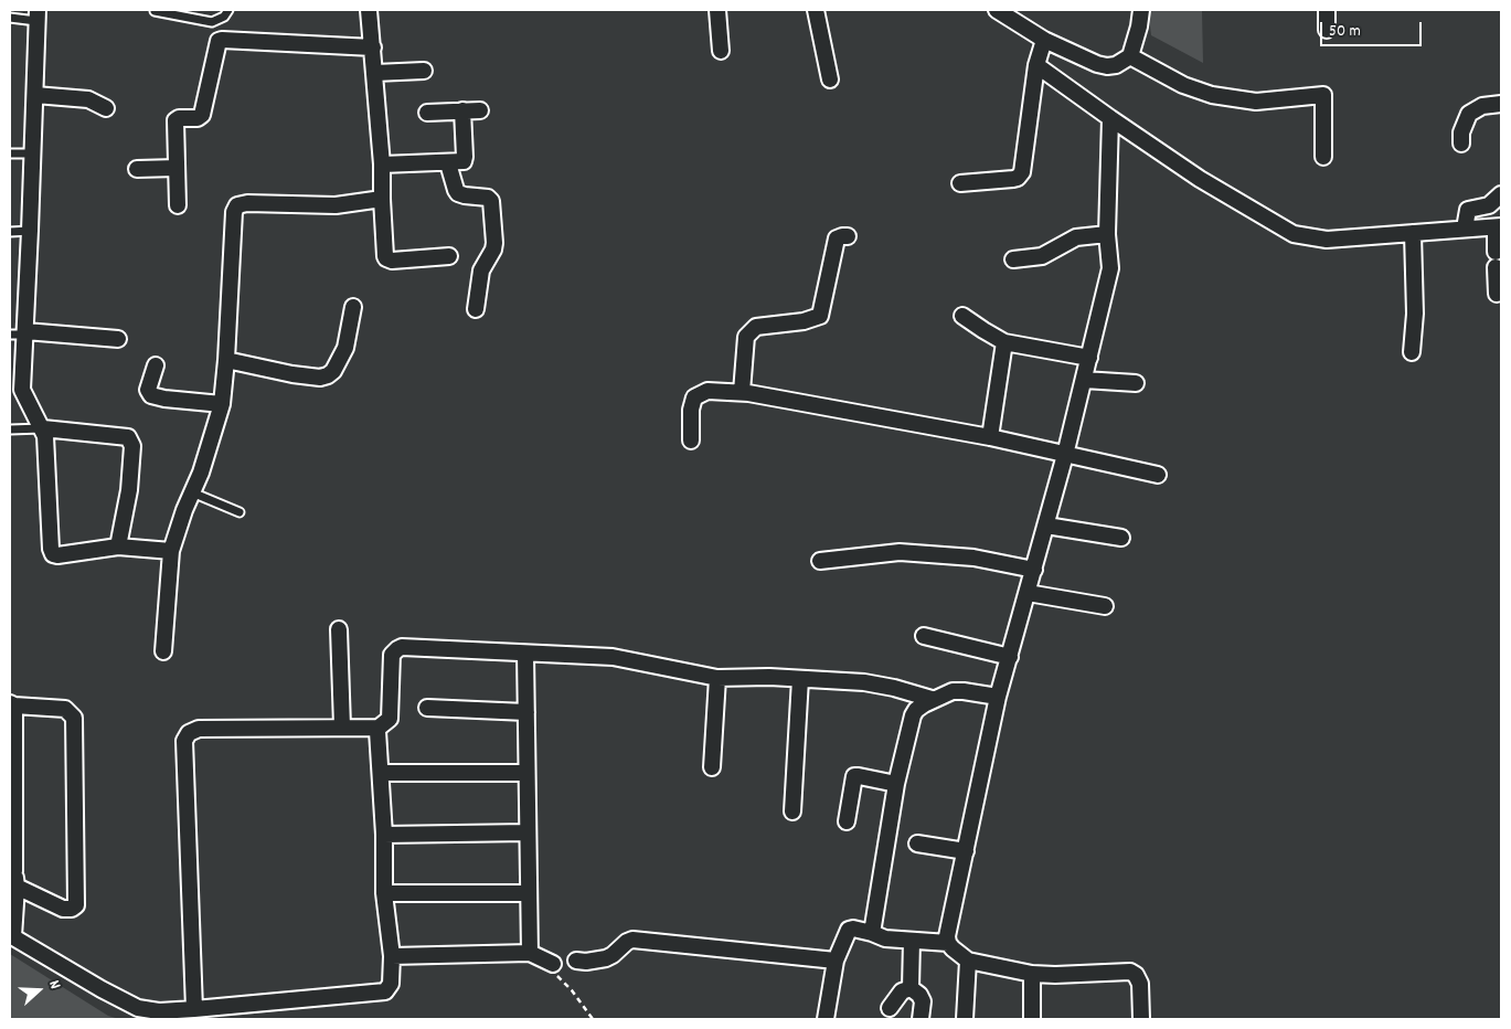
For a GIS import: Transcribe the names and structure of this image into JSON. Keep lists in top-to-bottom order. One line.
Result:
{"scale_bar":"50 m","north":"right"}
